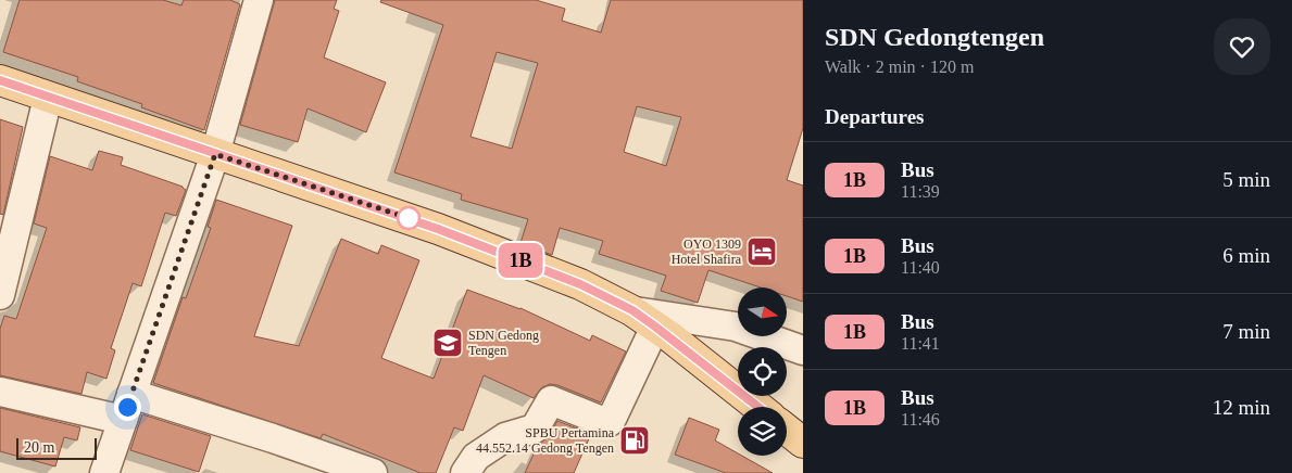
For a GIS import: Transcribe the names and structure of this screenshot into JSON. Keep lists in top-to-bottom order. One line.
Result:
{"places":{"hotel":["OYO 1309 Hotel Shafira"],"school or university":["SDN Gedong Tengen"],"fuel station":["SPBU Pertamina 44.552.14 Gedong Tengen"]},"lines":["bus line 1B"],"scale_bar":"20 m","north":"right","page":{"on_map":"1B","heading":[["SDN Gedongtengen","Walk · 2 min · 120 m"],"Departures"],"list":[{"mark":"1B","name":"Bus","note":"11:39","value":"5 min"},{"mark":"1B","name":"Bus","note":"11:40","value":"6 min"},{"mark":"1B","name":"Bus","note":"11:41","value":"7 min"},{"mark":"1B","name":"Bus","note":"11:46","value":"12 min"}],"scale":"20 m"}}
